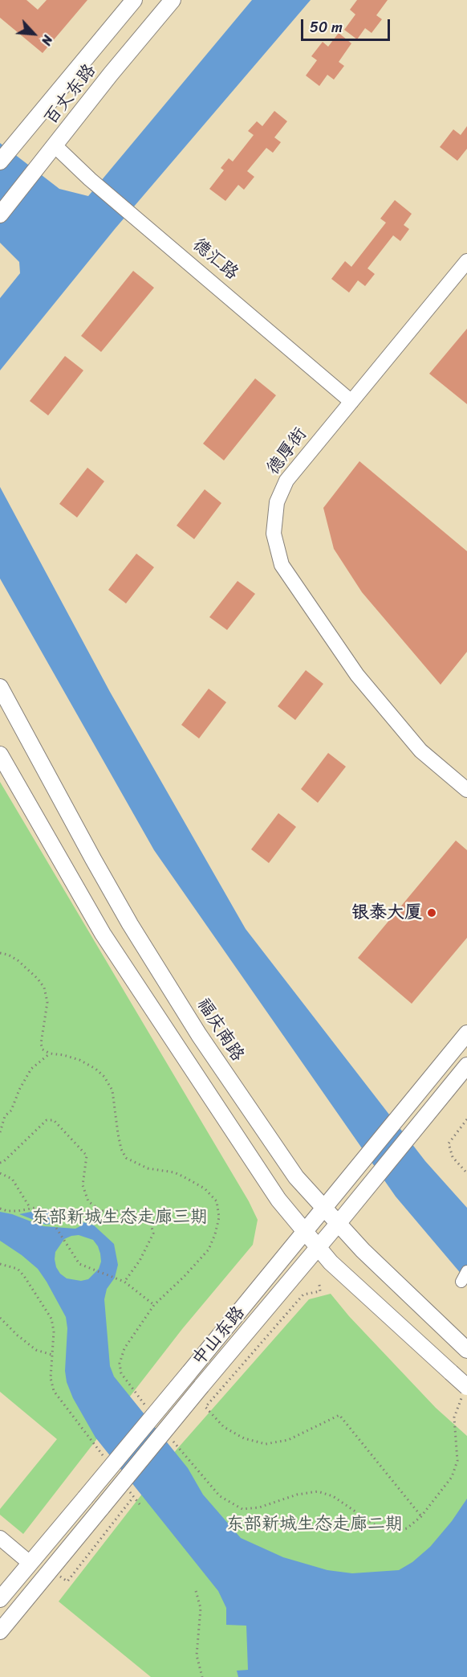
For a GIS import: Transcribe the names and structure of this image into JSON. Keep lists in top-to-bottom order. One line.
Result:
{"streets":{"main road":["百丈东路","福庆南路","中山东路"],"street":["德汇路","德厚街"]},"crossings":[["百丈东路","德汇路"],["德汇路","德厚街"],["福庆南路","中山东路"]],"parks":["东部新城生态走廊三期","东部新城生态走廊二期"],"places":["银泰大厦"],"scale_bar":"50 m","north":"bottom right"}
